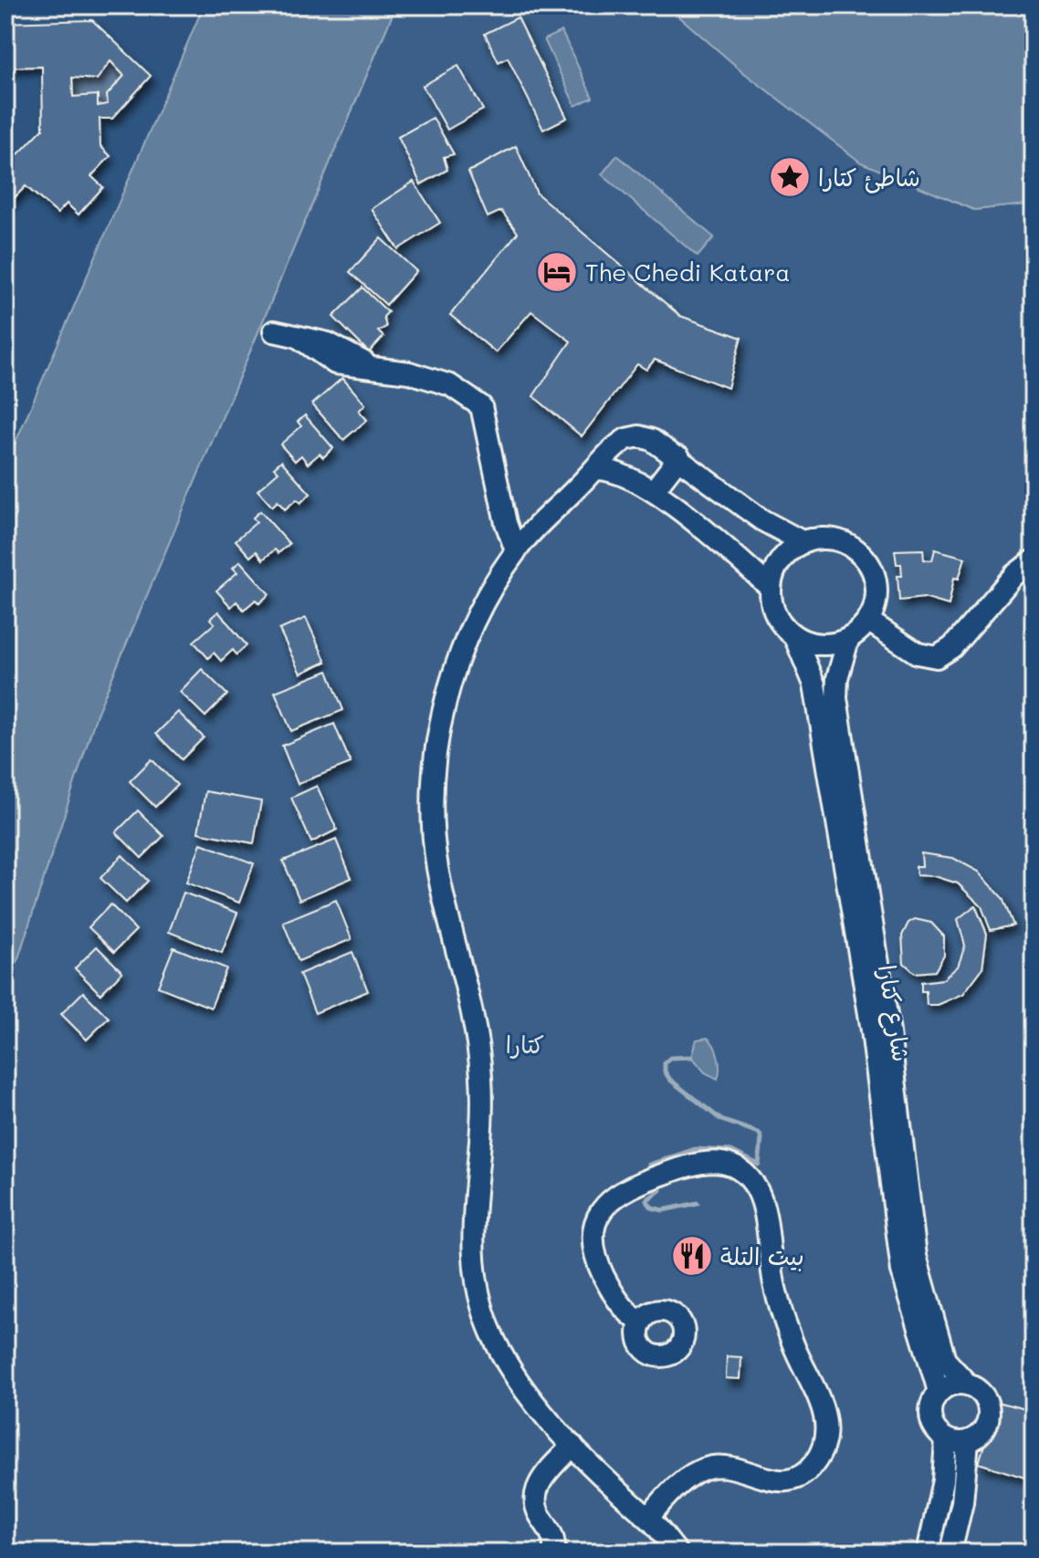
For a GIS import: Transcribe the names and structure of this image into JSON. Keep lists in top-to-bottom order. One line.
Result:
{"streets":{"street":["شارع كتارا"]},"parks":["كتارا"],"places":{"place":["شاطئ كتارا"],"hotel":["The Chedi Katara"],"restaurant":["بيت التلة"]}}
